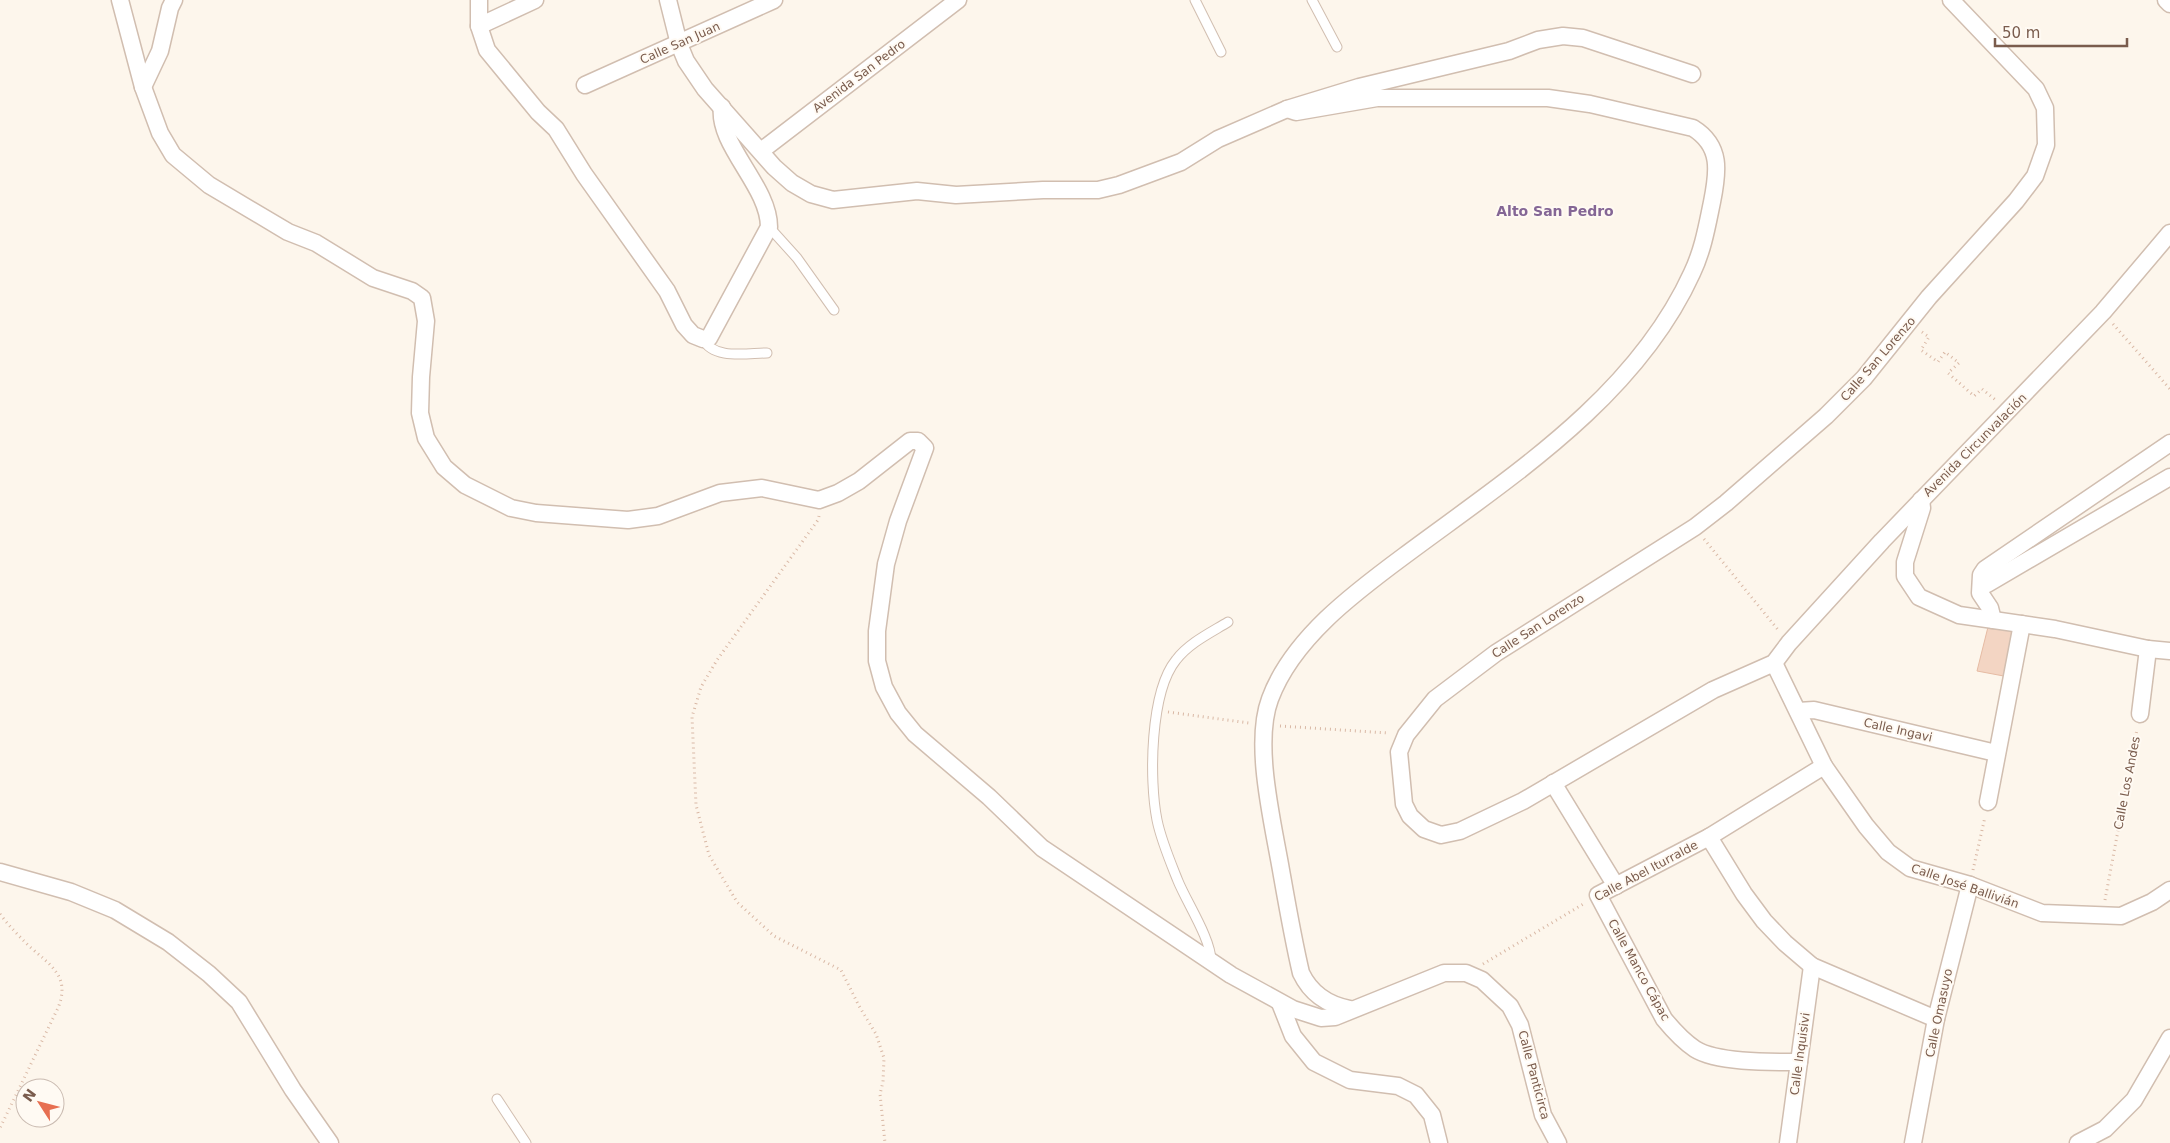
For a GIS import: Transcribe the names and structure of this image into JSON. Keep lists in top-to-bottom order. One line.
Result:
{"streets":{"street":["Calle San Juan","Avenida San Pedro","Calle San Lorenzo","Avenida Circunvalación","Calle Ingavi","Calle Abel Iturralde","Calle José Ballivián","Calle Manco Cápac","Calle Omasuyo","Calle Inquisivi","Calle Panticirca"],"path":["Calle Los Andes"]},"crossings":[["Calle San Lorenzo","Avenida Circunvalación"],["Calle San Lorenzo","Calle José Ballivián"],["Calle Ingavi","Calle José Ballivián"],["Calle Los Andes","Calle José Ballivián"],["Calle Abel Iturralde","Calle José Ballivián"],["Calle Abel Iturralde","Calle Manco Cápac"],["Calle Abel Iturralde","Calle Panticirca"],["Calle José Ballivián","Calle Omasuyo"],["Calle Manco Cápac","Calle Inquisivi"]],"districts":["Alto San Pedro"],"scale_bar":"50 m","north":"top left"}
